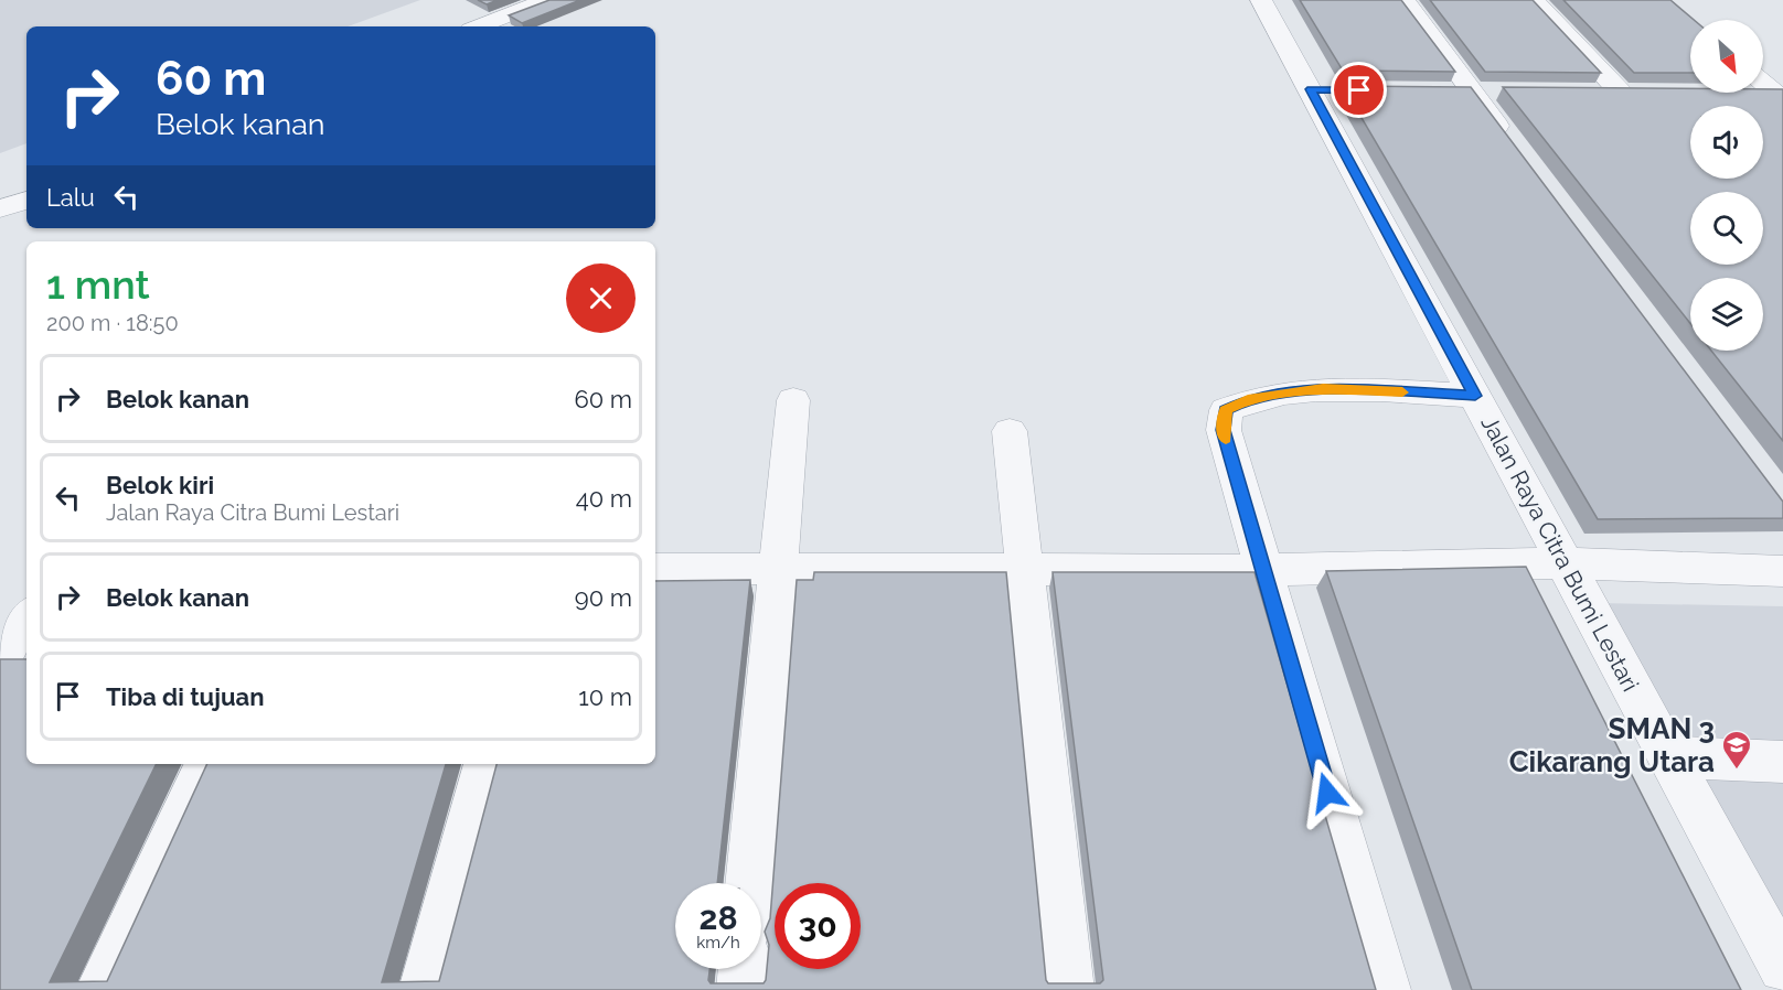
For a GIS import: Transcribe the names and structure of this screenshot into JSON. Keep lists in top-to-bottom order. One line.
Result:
{"streets":{"street":["Jalan Raya Citra Bumi Lestari"]},"places":{"school or university":["SMAN 3 Cikarang Utara"]},"north":"bottom right","page":{"turn":["60 m","Belok kanan"],"then":"Lalu","heading":["1 mnt","200 m · 18:50"],"list":[{"name":"Belok kanan","value":"60 m"},{"name":"Belok kiri","note":"Jalan Raya Citra Bumi Lestari","value":"40 m"},{"name":"Belok kanan","value":"90 m"},{"name":"Tiba di tujuan","value":"10 m"}],"speed":"28 km/h","limit":"30"}}
